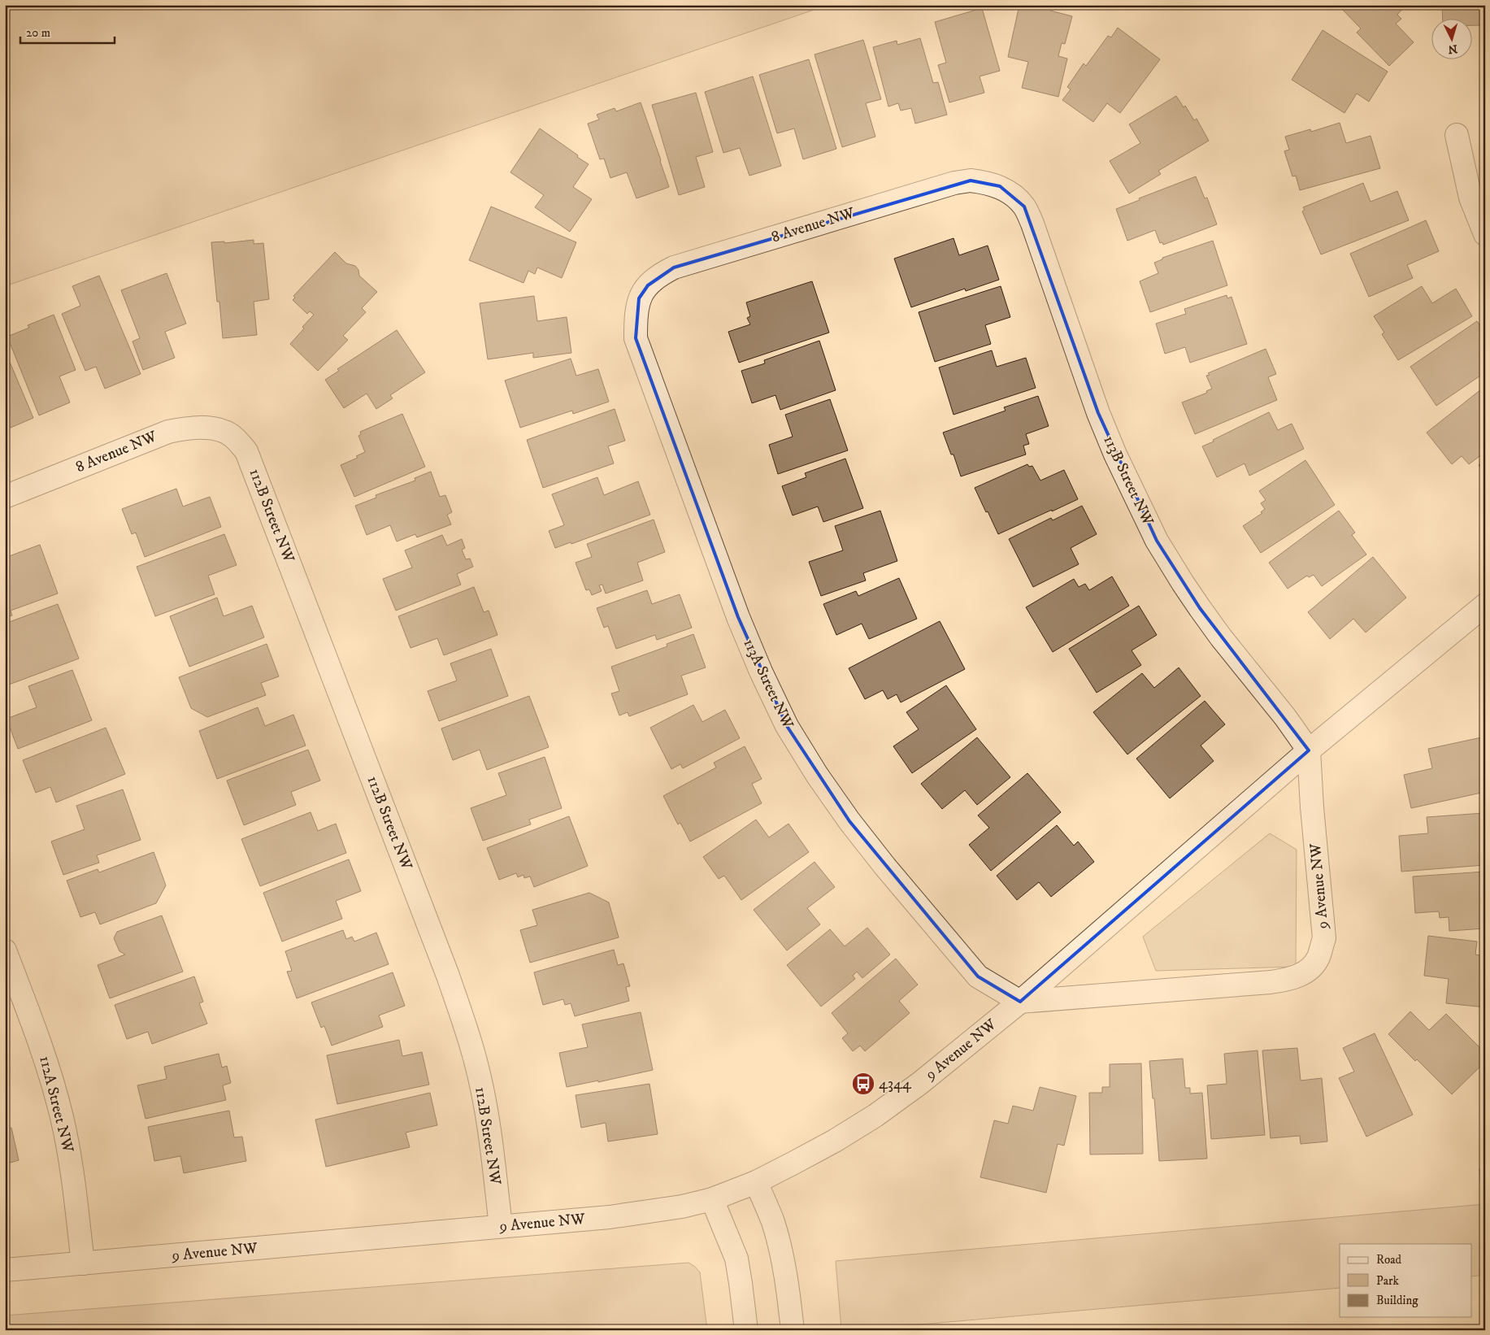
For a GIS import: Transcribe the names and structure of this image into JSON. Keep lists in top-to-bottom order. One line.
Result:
{"streets":{"street":["8 Avenue NW","113B Street NW","112B Street NW","113A Street NW","9 Avenue NW","112A Street NW"]},"crossings":[["8 Avenue NW","113B Street NW"],["8 Avenue NW","112B Street NW"],["8 Avenue NW","113A Street NW"],["113B Street NW","9 Avenue NW"],["112B Street NW","9 Avenue NW"],["113A Street NW","9 Avenue NW"],["9 Avenue NW","112A Street NW"]],"places":{"bus stop":["4344"]},"legend":["Road","Park","Building"],"scale_bar":"20 m","north":"bottom"}
